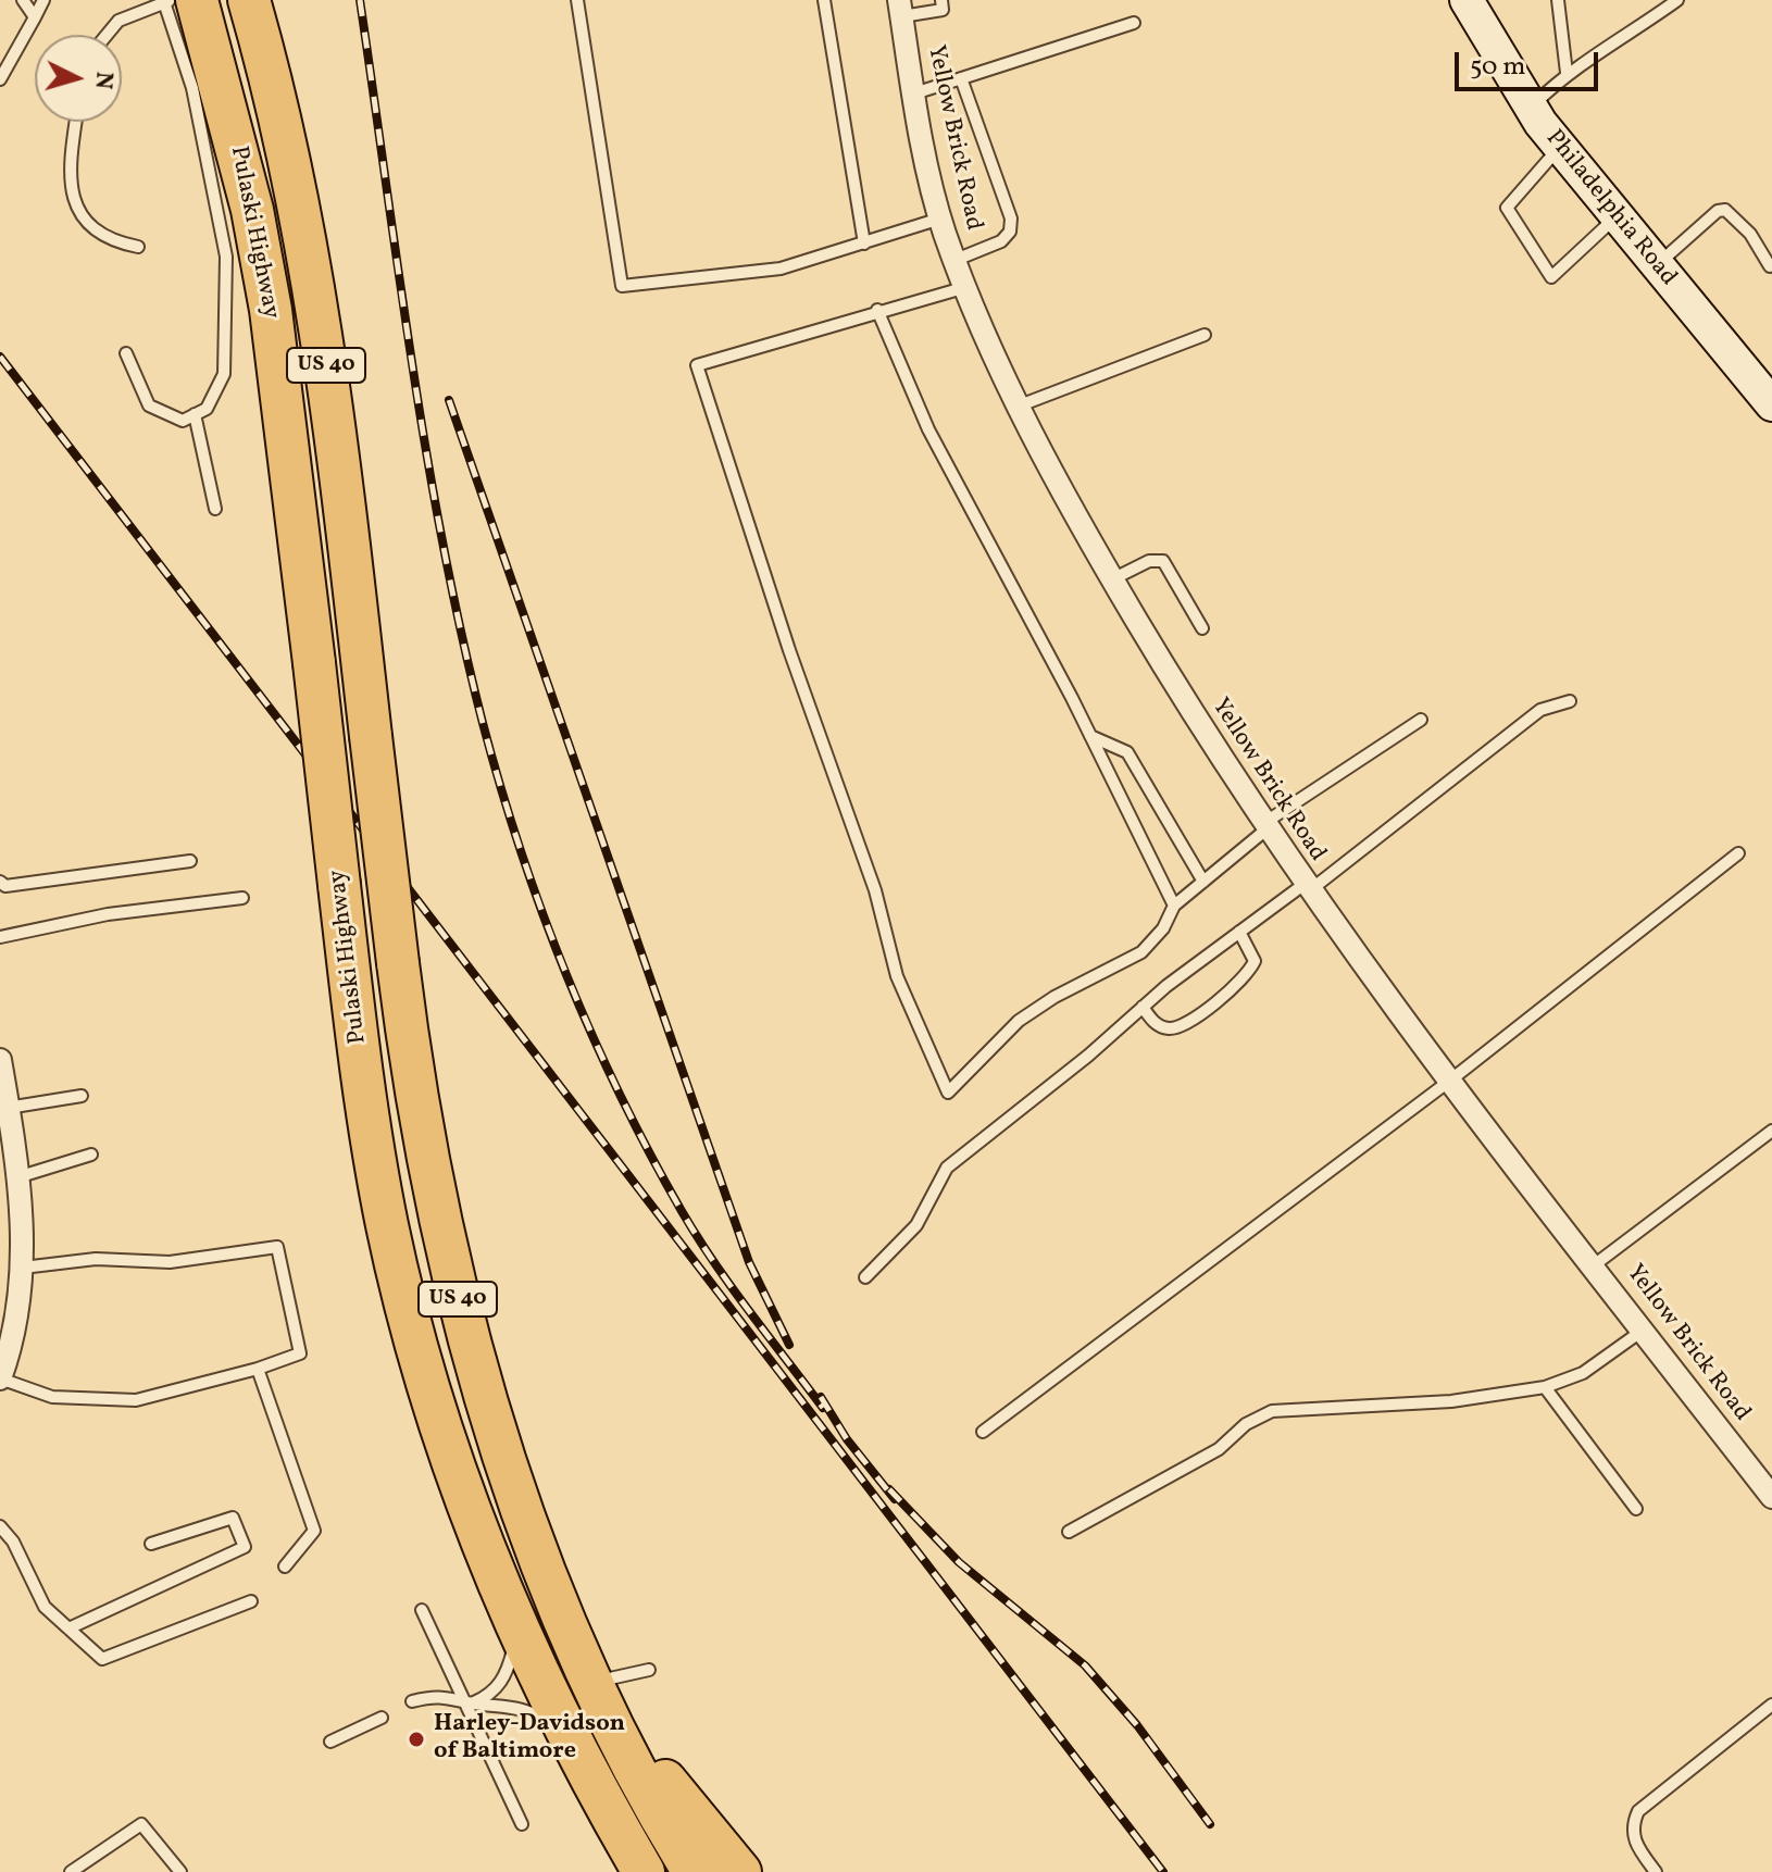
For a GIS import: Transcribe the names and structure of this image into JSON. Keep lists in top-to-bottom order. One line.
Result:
{"streets":{"highway":["Pulaski Highway","US 40"],"main road":["Philadelphia Road"],"street":["Yellow Brick Road"]},"places":["Harley-Davidson of Baltimore"],"scale_bar":"50 m","north":"right"}
